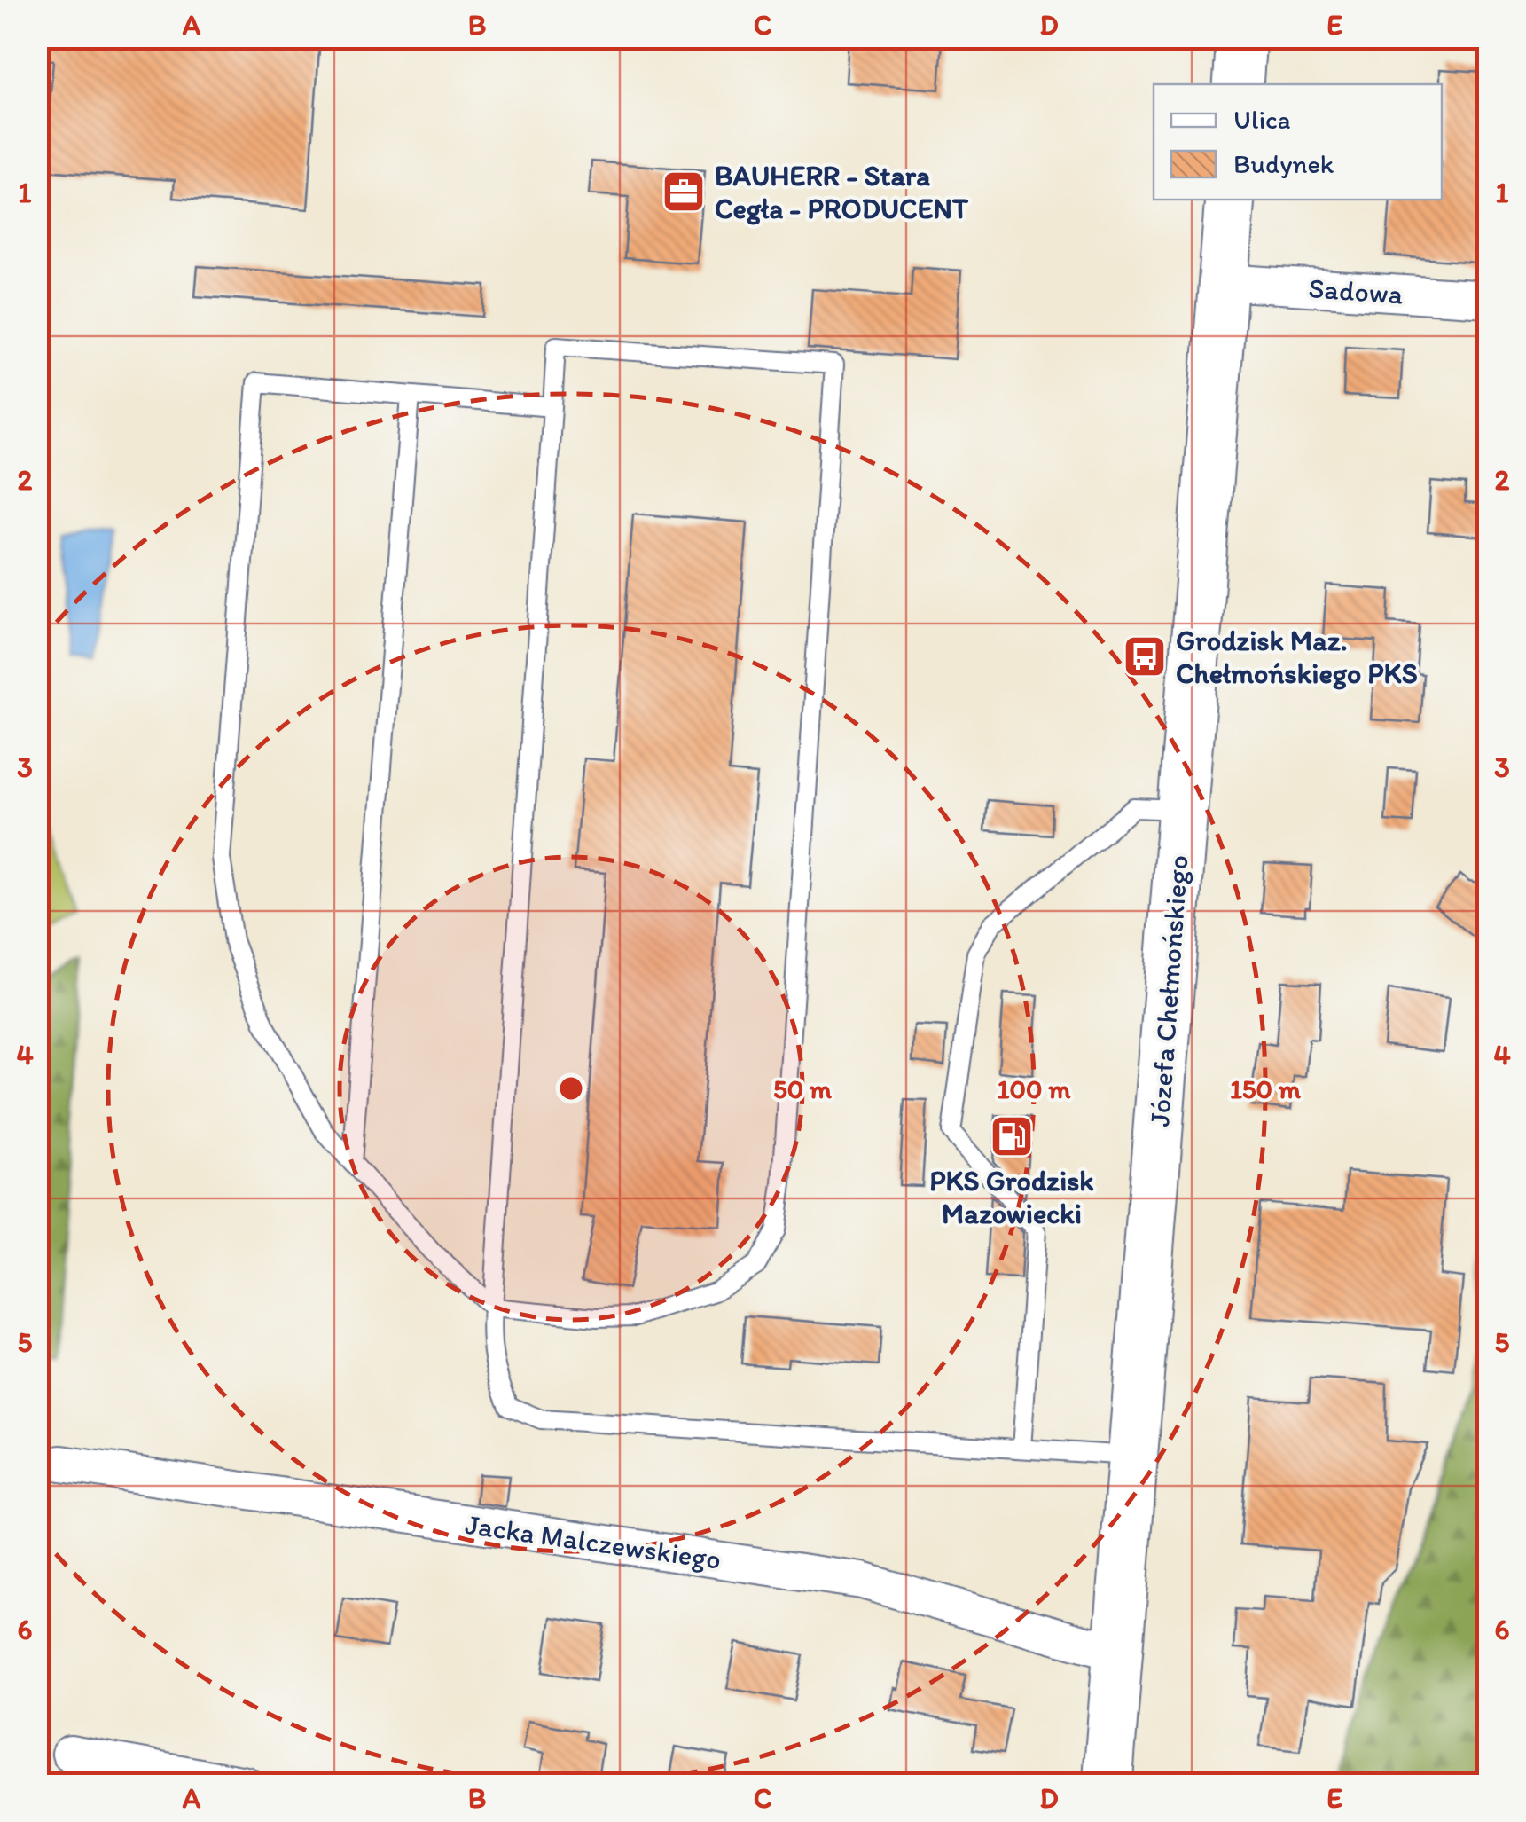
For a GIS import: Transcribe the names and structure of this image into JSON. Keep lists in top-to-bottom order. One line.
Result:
{"streets":{"street":["Sadowa","Józefa Chełmońskiego","Jacka Malczewskiego"]},"crossings":[["Sadowa","Józefa Chełmońskiego"],["Józefa Chełmońskiego","Jacka Malczewskiego"]],"places":{"office":["BAUHERR - Stara Cegła - PRODUCENT"],"bus stop":["Grodzisk Maz. Chełmońskiego PKS"],"fuel station":["PKS Grodzisk Mazowiecki"]},"legend":["Ulica","Budynek"],"grid":{"columns":["A","B","C","D","E"],"rows":["1","2","3","4","5","6"]},"rings":["50 m","100 m","150 m"]}
